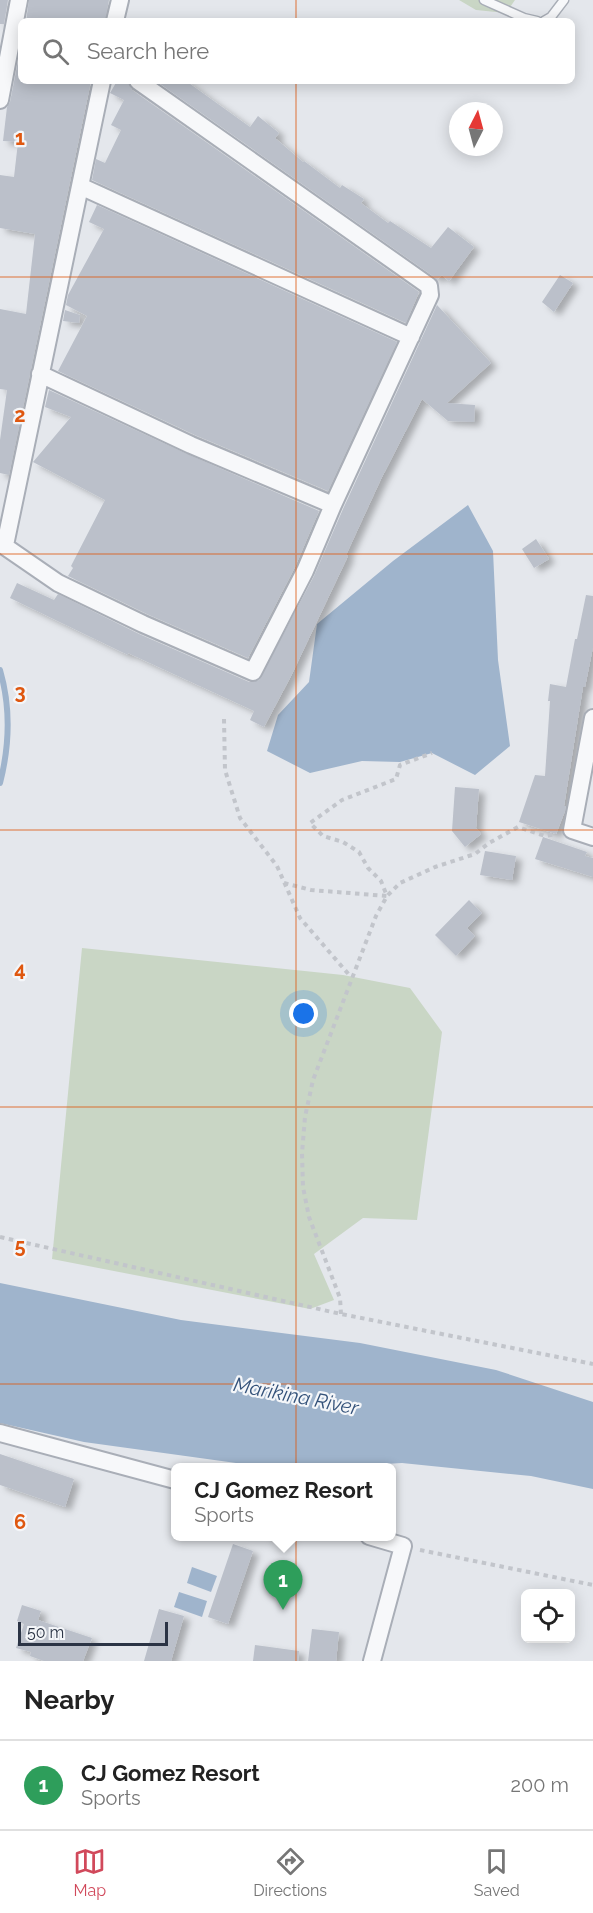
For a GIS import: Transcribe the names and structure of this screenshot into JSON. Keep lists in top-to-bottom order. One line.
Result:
{"water":["Marikina River"],"scale_bar":"50 m","north":"top","page":{"search":"Search here","popup":["CJ Gomez Resort","Sports"],"pins":"1","scale":"50 m","heading":"Nearby","list":[{"mark":"1","name":"CJ Gomez Resort","note":"Sports","value":"200 m"}],"nav":["Map","Directions","Saved"]},"grid":{"rows":["1","2","3","4","5","6"]}}
